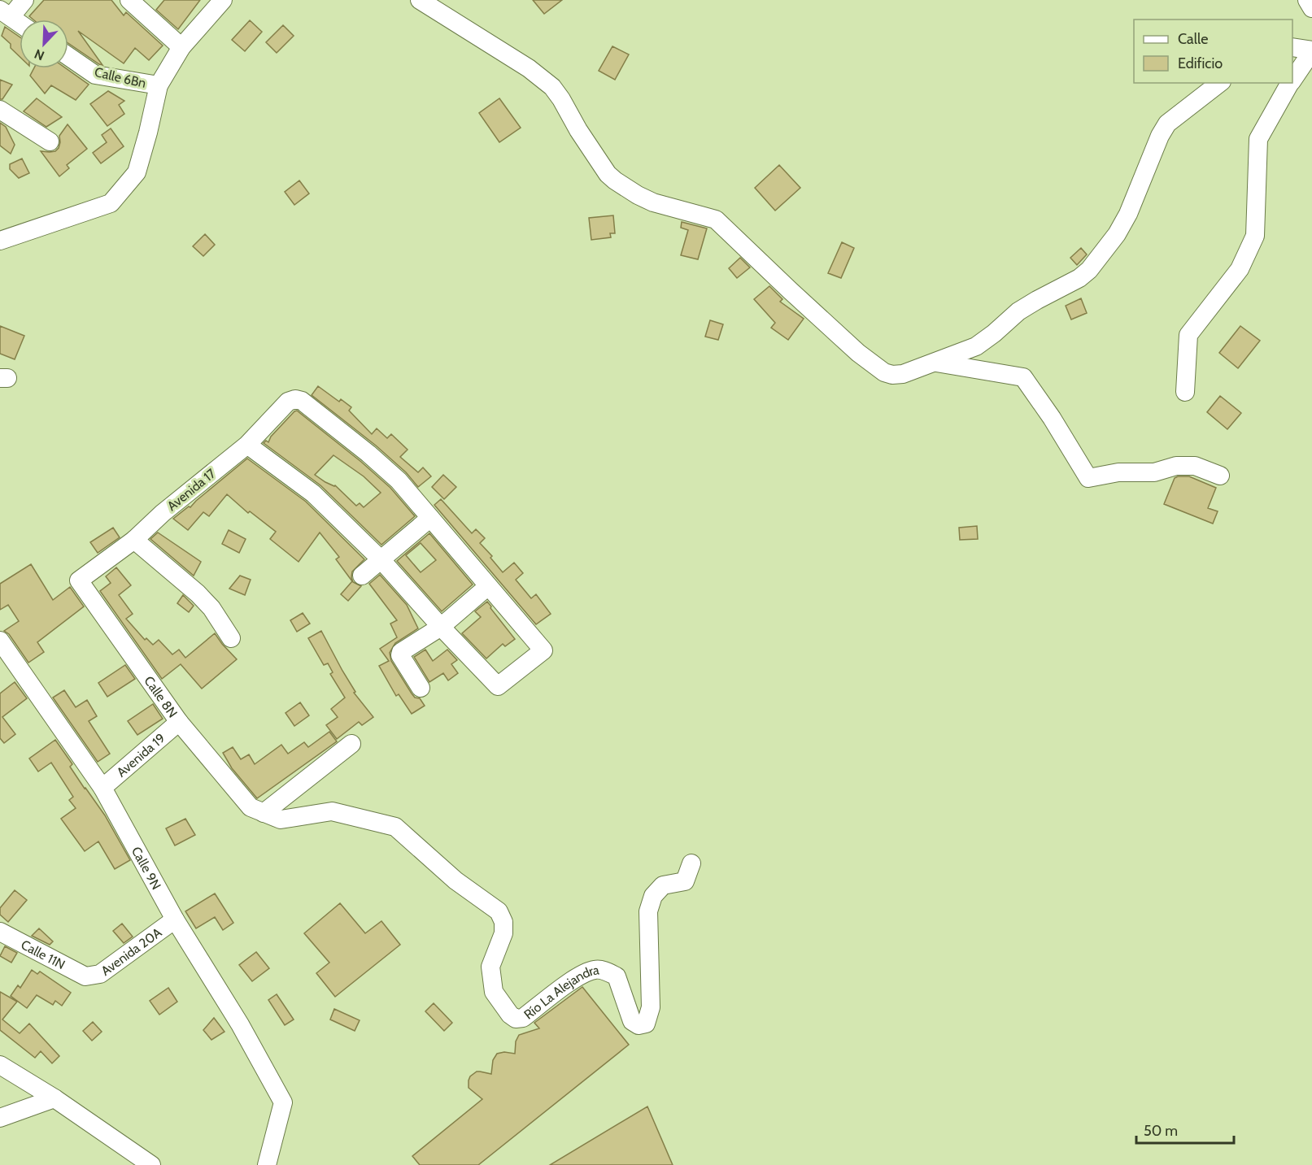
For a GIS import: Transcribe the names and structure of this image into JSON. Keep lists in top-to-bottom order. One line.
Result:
{"streets":{"street":["Calle 6Bn","Avenida 17","Calle 8N","Avenida 19","Calle 9N","Avenida 20A","Calle 11N","Río La Alejandra"]},"crossings":[["Avenida 17","Calle 8N"],["Calle 8N","Avenida 19"],["Calle 8N","Río La Alejandra"],["Avenida 19","Calle 9N"],["Calle 9N","Avenida 20A"],["Avenida 20A","Calle 11N"]],"legend":["Calle","Edificio"],"scale_bar":"50 m","north":"bottom left"}
